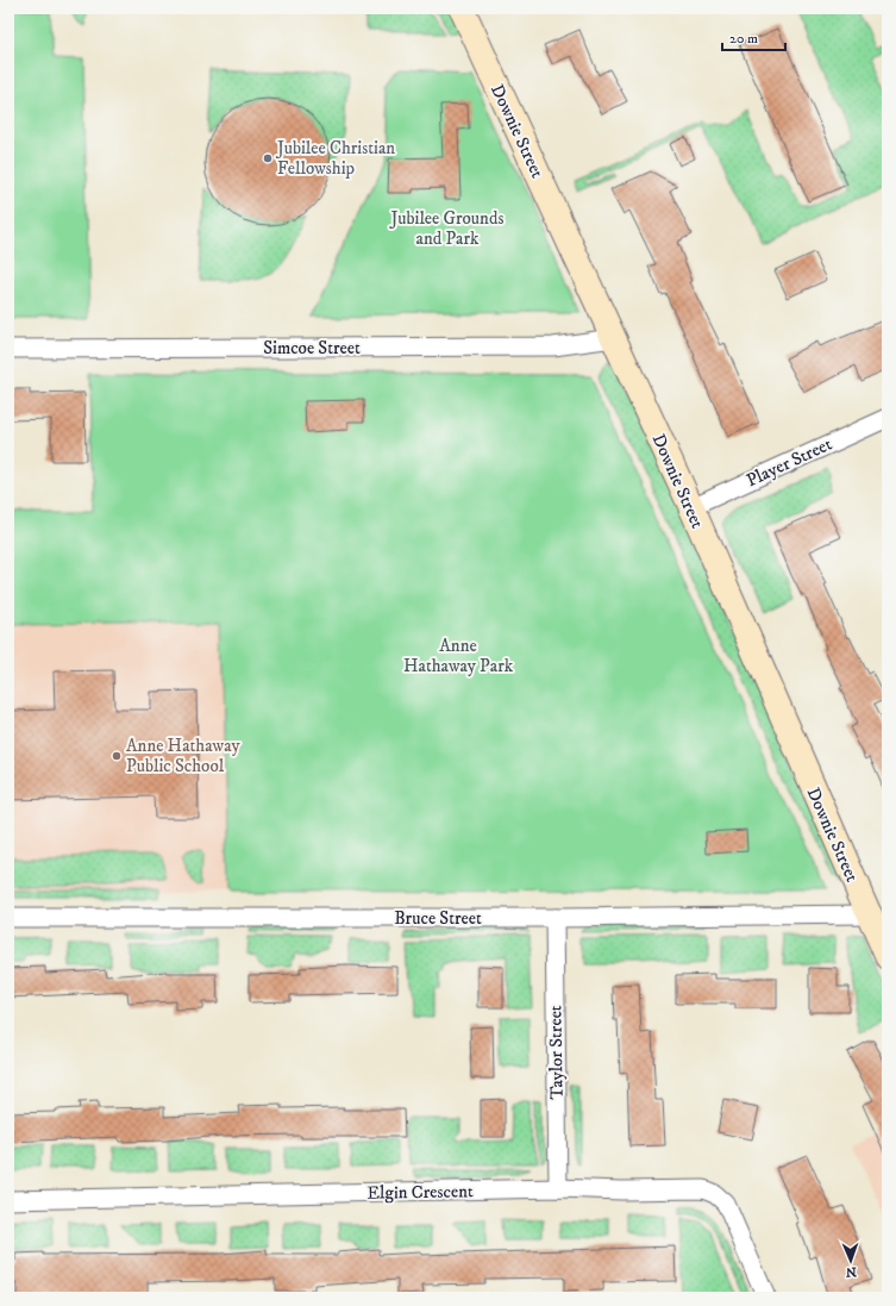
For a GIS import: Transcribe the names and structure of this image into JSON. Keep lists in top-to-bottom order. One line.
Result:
{"streets":{"main road":["Downie Street"],"street":["Simcoe Street","Player Street","Bruce Street","Taylor Street","Elgin Crescent"]},"crossings":[["Downie Street","Simcoe Street"],["Downie Street","Player Street"],["Downie Street","Bruce Street"],["Bruce Street","Taylor Street"],["Taylor Street","Elgin Crescent"]],"parks":["Jubilee Grounds and Park","Anne Hathaway Park"],"places":["Jubilee Christian Fellowship","Anne Hathaway Public School"],"scale_bar":"20 m","north":"bottom"}
